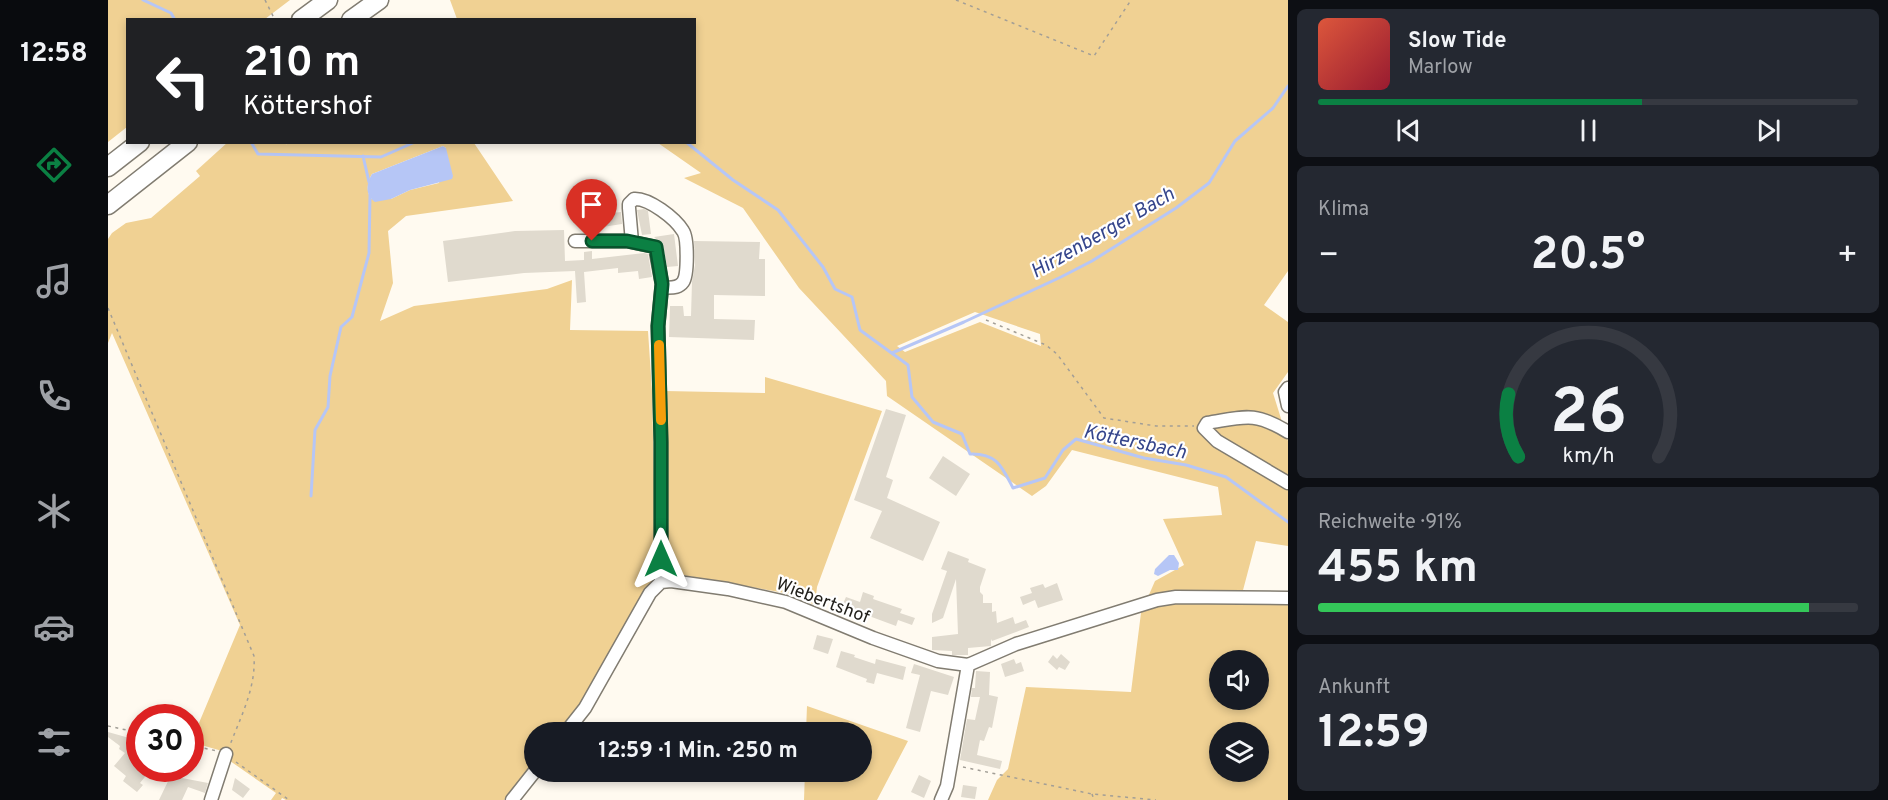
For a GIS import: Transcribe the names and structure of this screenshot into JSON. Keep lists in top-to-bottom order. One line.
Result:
{"streets":{"street":["Wiebertshof"]},"water":["Hirzenberger Bach","Köttersbach"],"page":{"tabs":"12:58","turn":["210 m","Köttershof"],"song":["Slow Tide","Marlow"],"tile":["Klima",["Reichweite · 91%","455 km"],["Ankunft","12:59"]],"heat":["−","20.5°","+"],"limit":"30","trip":"12:59 · 1 Min. · 250 m","gauge":["26","km/h"]}}
